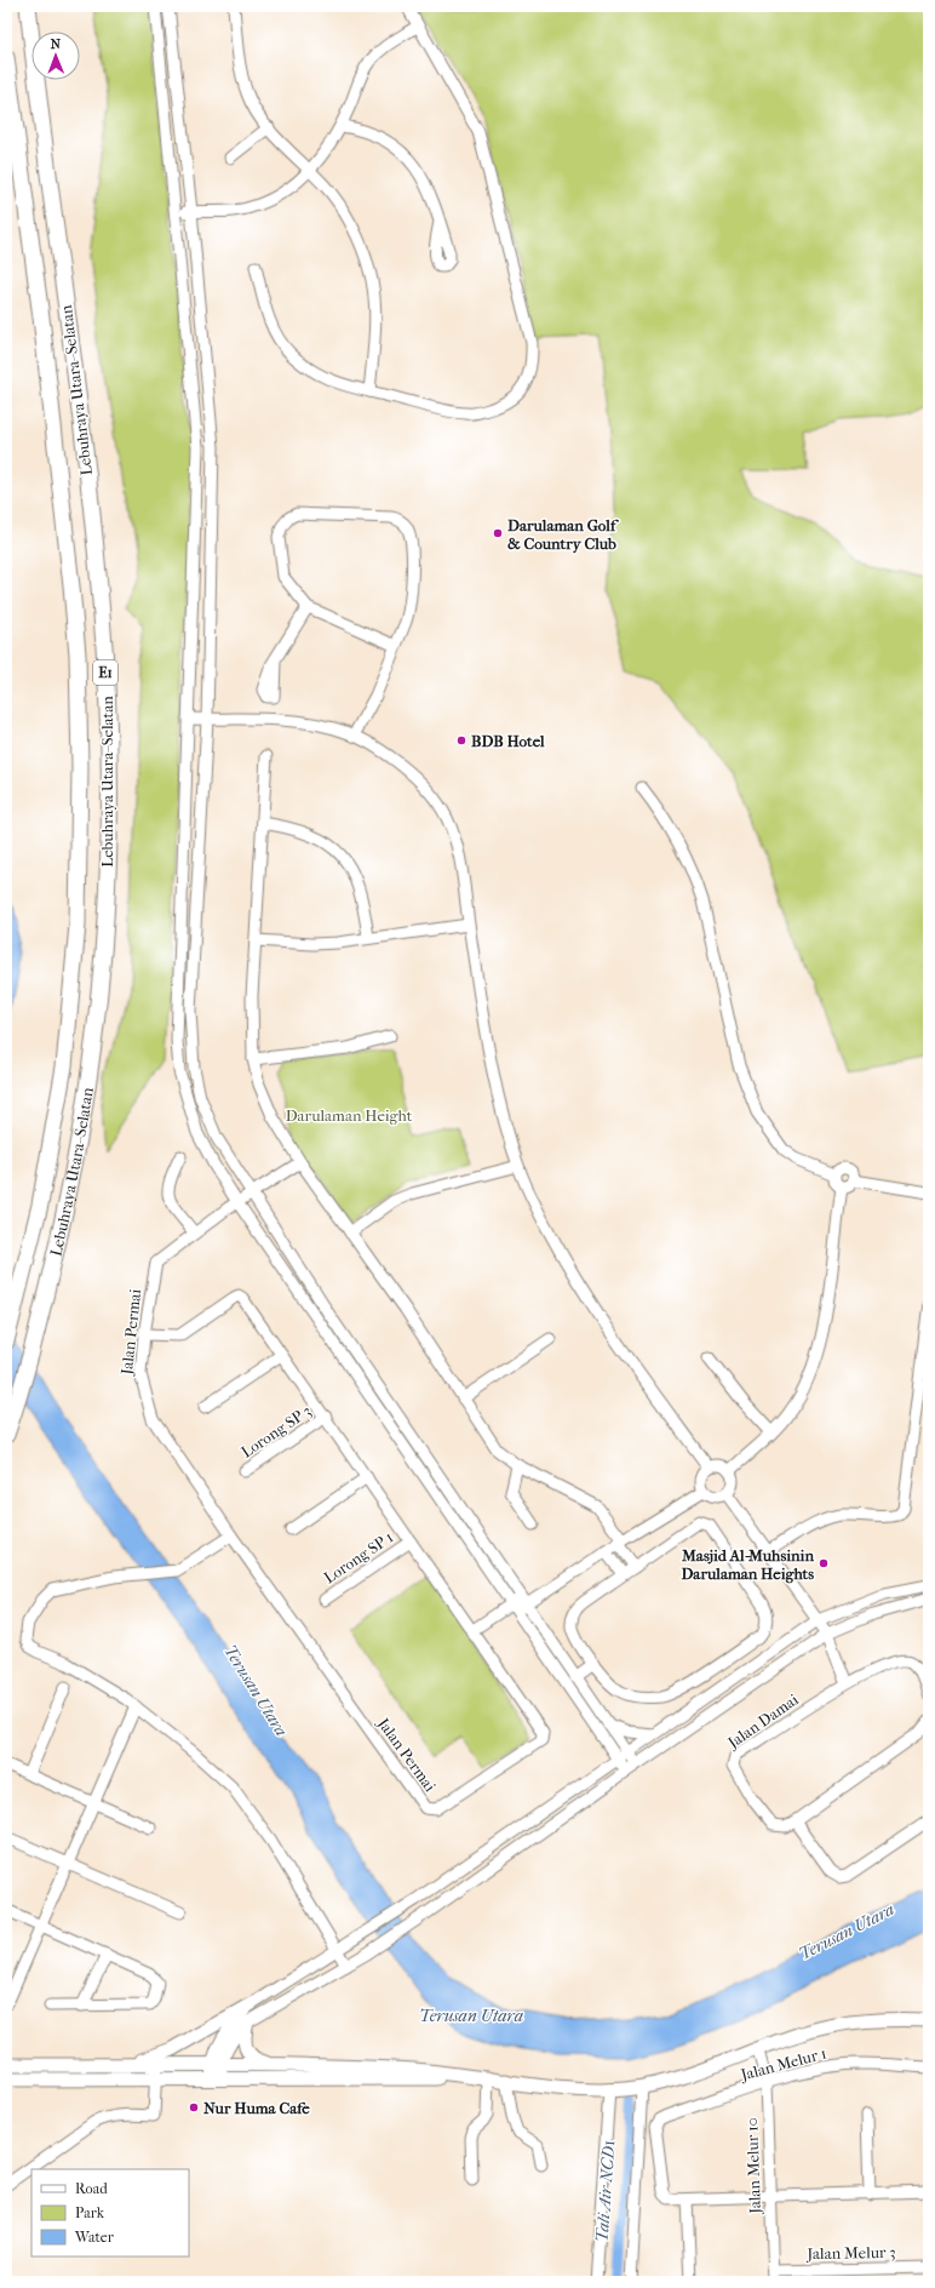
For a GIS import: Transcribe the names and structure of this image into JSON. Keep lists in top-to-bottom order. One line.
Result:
{"streets":{"highway":["Lebuhraya Utara–Selatan","E1"],"street":["Jalan Permai","Lorong SP 3","Lorong SP 1","Jalan Damai","Jalan Melur 1","Jalan Melur 10","Jalan Melur 3"]},"crossings":[["Jalan Permai","Lorong SP 3"],["Jalan Permai","Lorong SP 1"],["Jalan Melur 1","Jalan Melur 10"],["Jalan Melur 10","Jalan Melur 3"]],"water":["Terusan Utara","Tali Air NCD1"],"parks":["Darulaman Height"],"places":["Darulaman Golf & Country Club","BDB Hotel","Masjid Al-Muhsinin Darulaman Heights","Nur Huma Cafe"],"legend":["Road","Park","Water"],"north":"top"}
